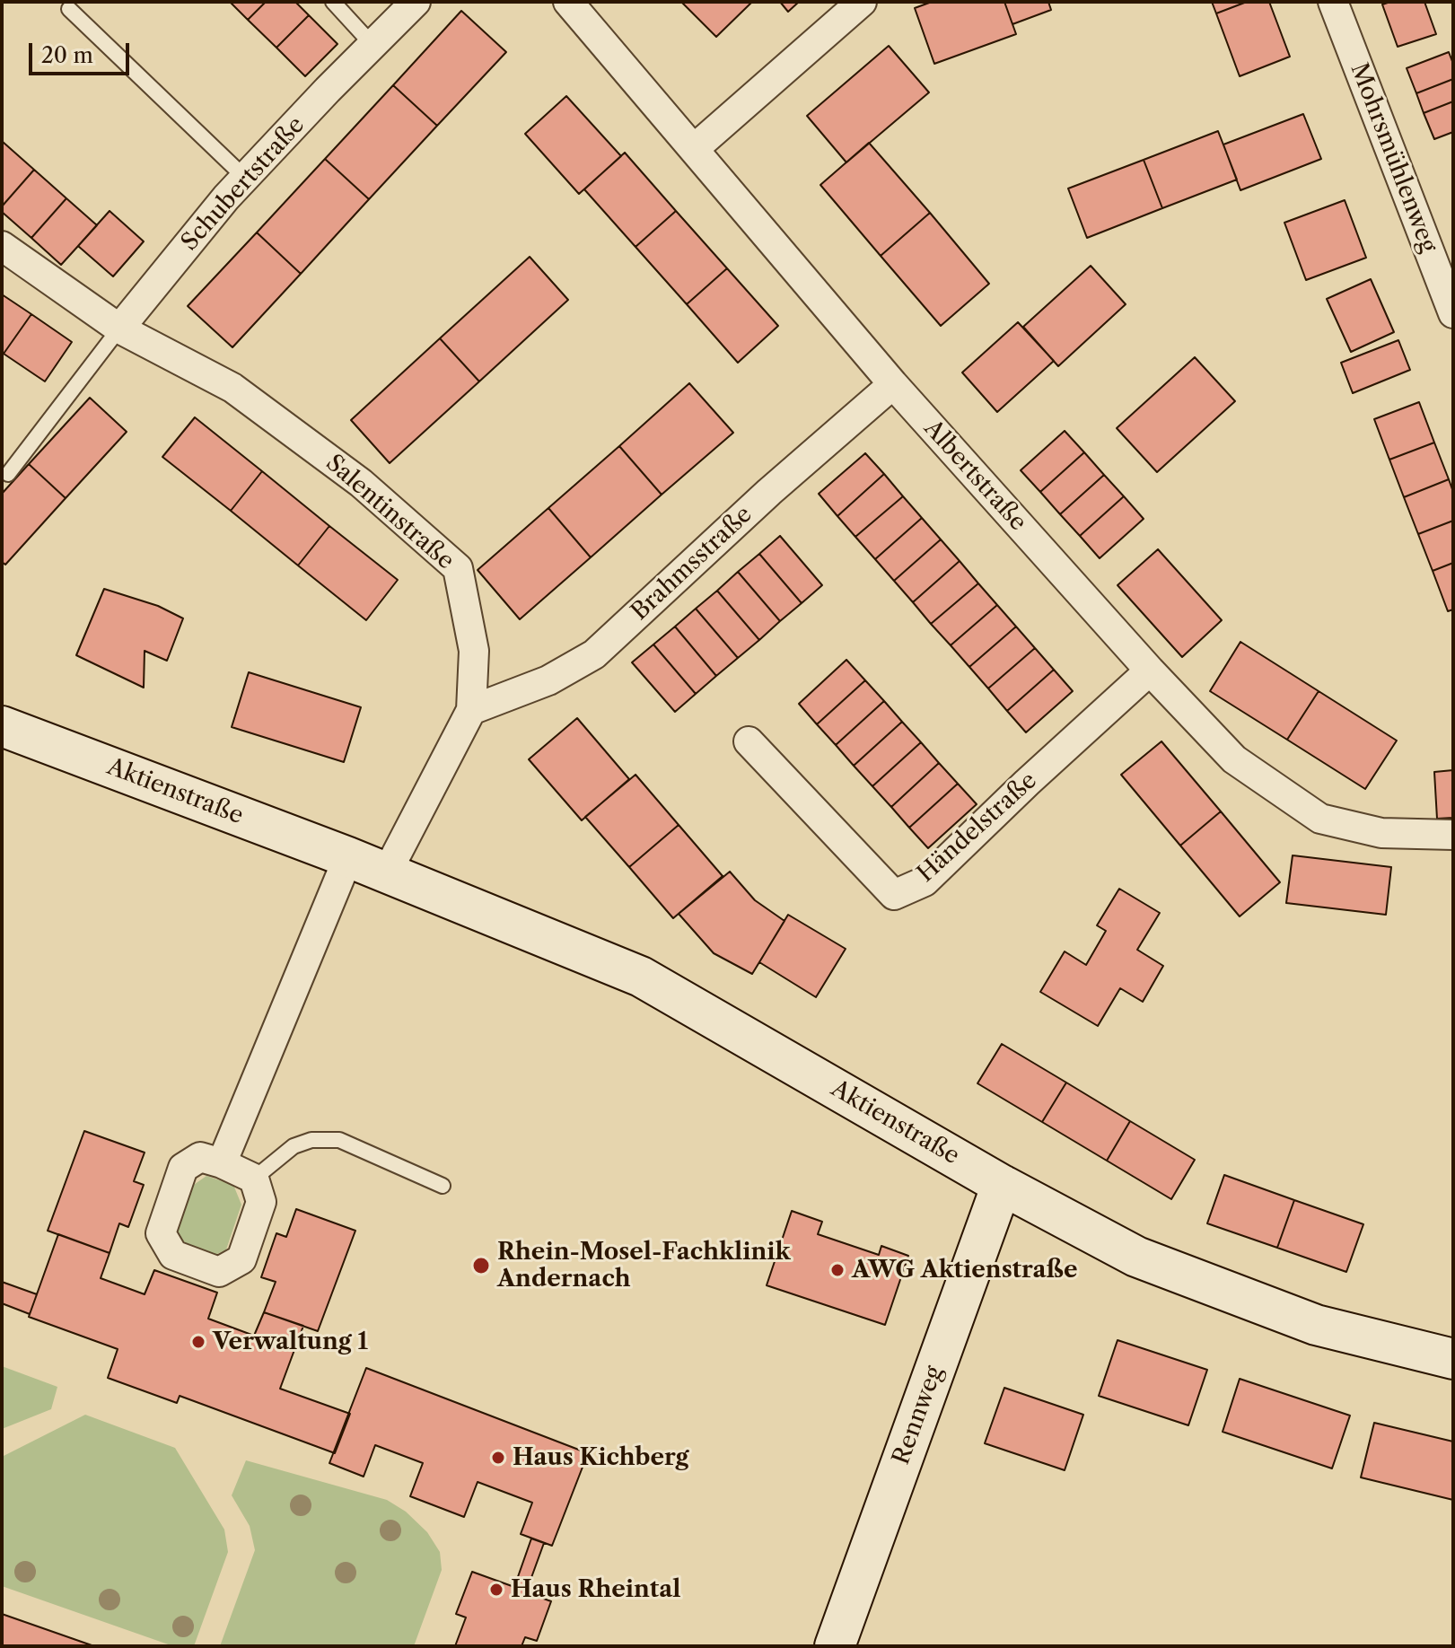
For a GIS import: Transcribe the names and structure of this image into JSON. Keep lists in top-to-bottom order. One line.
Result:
{"streets":{"street":["Mohrsmühlenweg","Schubertstraße","Albertstraße","Salentinstraße","Brahmsstraße","Aktienstraße","Händelstraße","Rennweg"]},"crossings":[["Schubertstraße","Salentinstraße"],["Albertstraße","Brahmsstraße"],["Albertstraße","Händelstraße"],["Salentinstraße","Brahmsstraße"],["Salentinstraße","Aktienstraße"],["Aktienstraße","Rennweg"]],"places":["Rhein-Mosel-Fachklinik Andernach","AWG Aktienstraße","Verwaltung 1","Haus Kichberg","Haus Rheintal"],"scale_bar":"20 m"}
